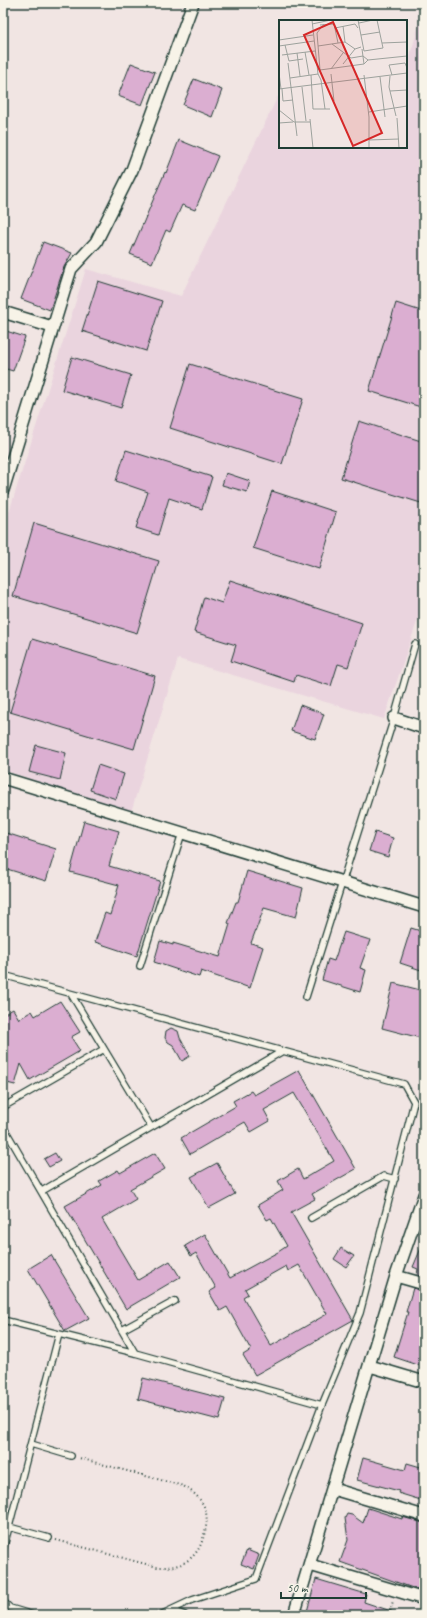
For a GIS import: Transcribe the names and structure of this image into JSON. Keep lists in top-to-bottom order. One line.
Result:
{"scale_bar":"50 m"}
